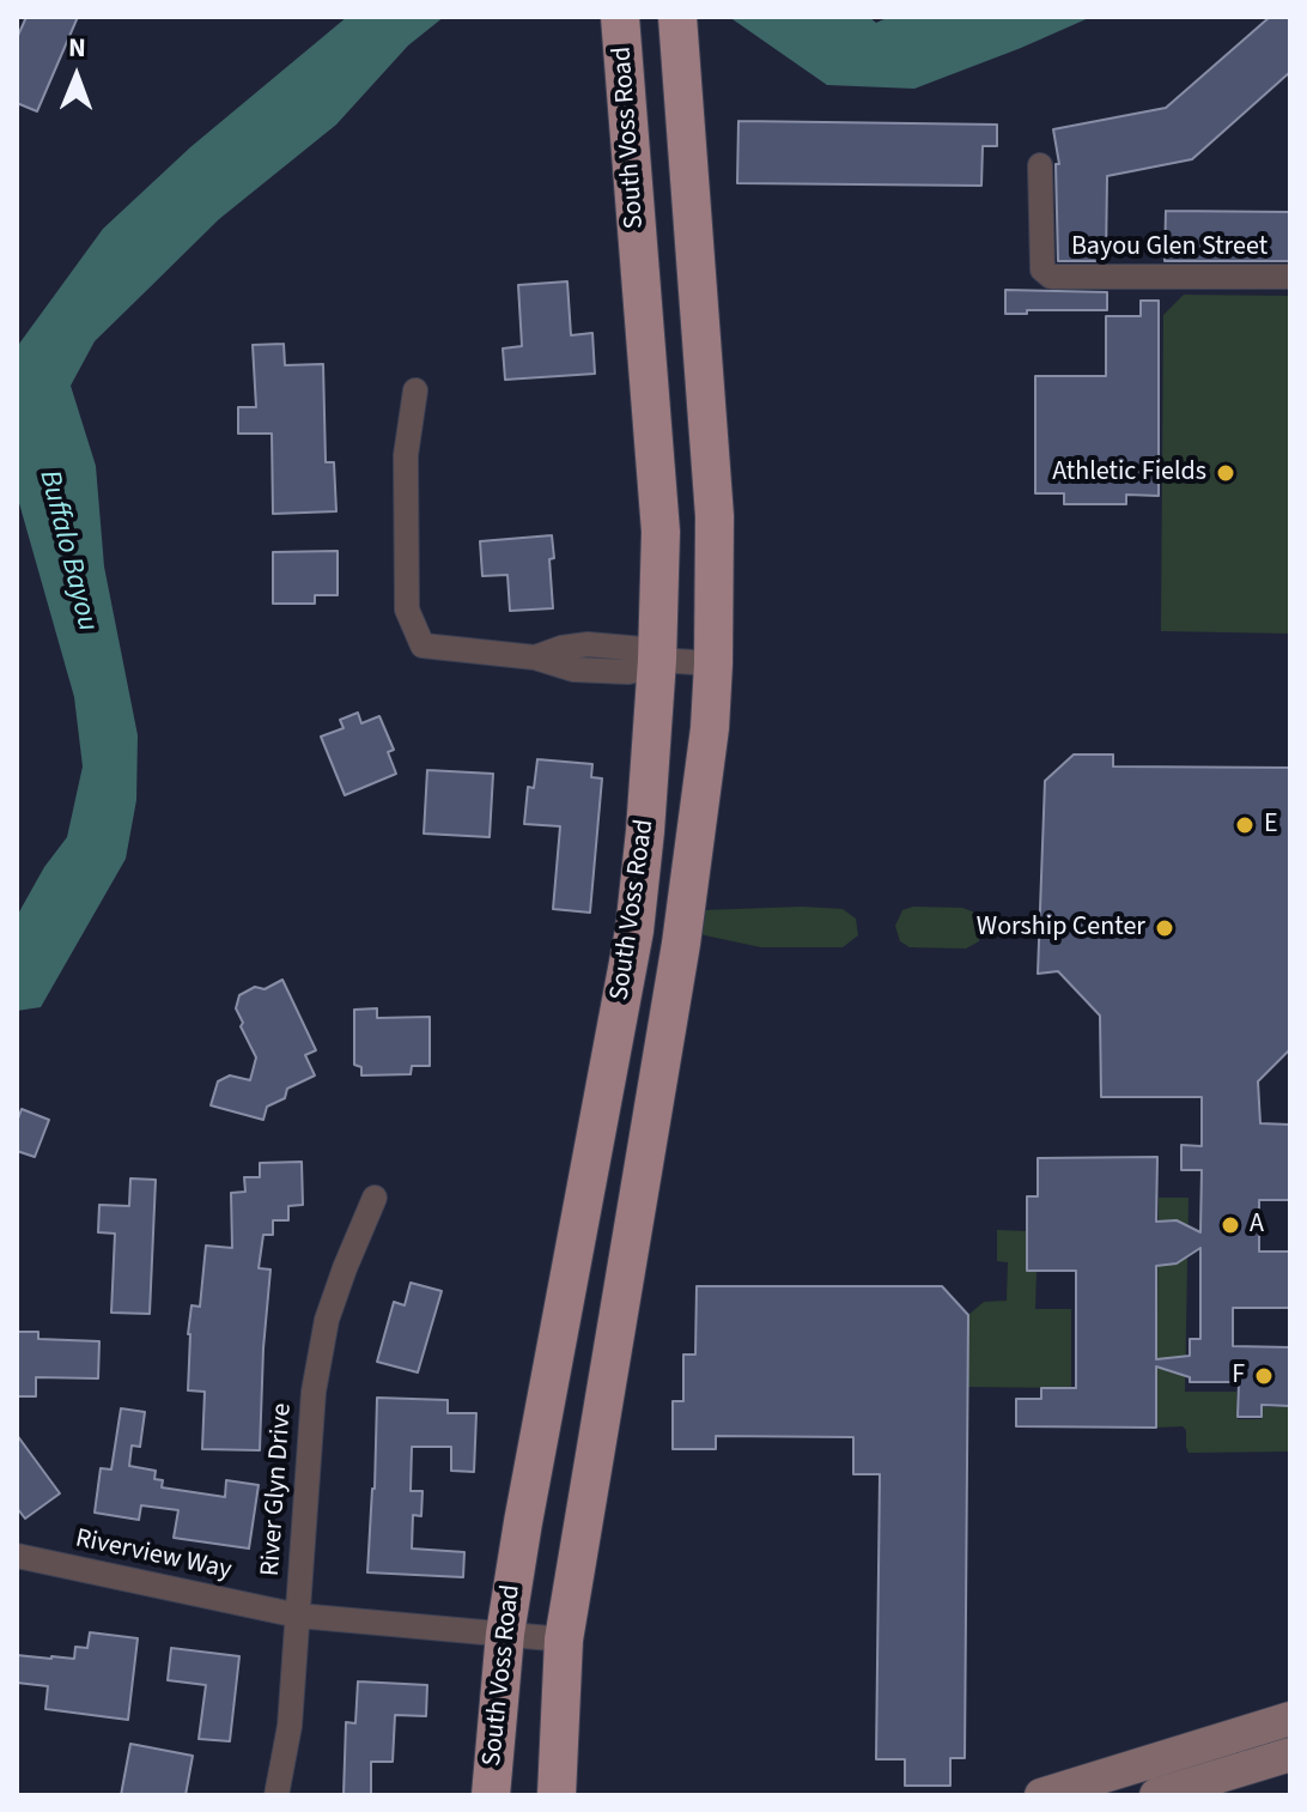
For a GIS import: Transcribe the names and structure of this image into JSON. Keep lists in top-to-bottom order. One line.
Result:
{"streets":{"main road":["South Voss Road"],"street":["Bayou Glen Street","River Glyn Drive","Riverview Way"]},"crossings":[["South Voss Road","Riverview Way"],["River Glyn Drive","Riverview Way"]],"water":["Buffalo Bayou"],"places":["Athletic Fields","E","Worship Center","A","F"],"north":"top"}
